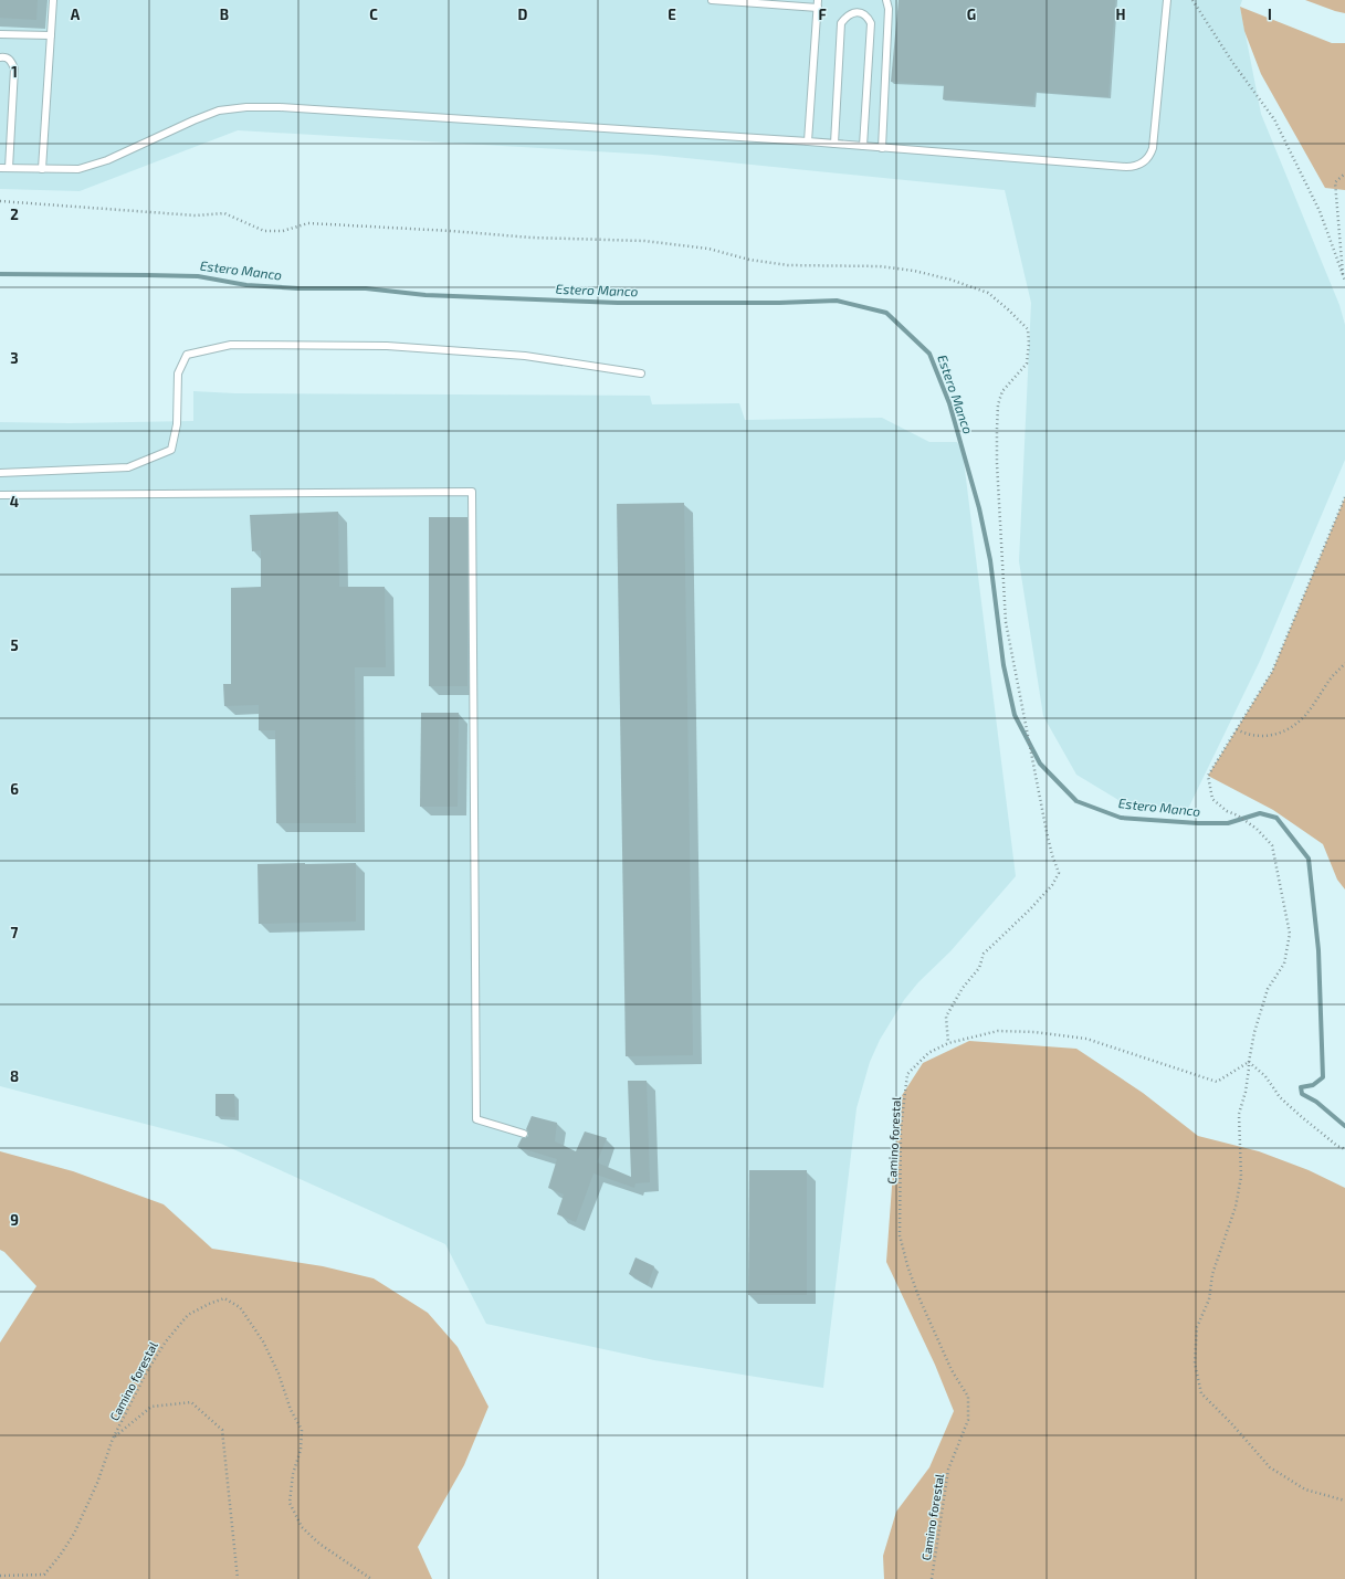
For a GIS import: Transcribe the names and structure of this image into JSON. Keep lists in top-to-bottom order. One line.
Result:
{"streets":{"path":["Camino forestal"]},"water":["Estero Manco"],"grid":{"columns":["A","B","C","D","E","F","G","H","I"],"rows":["1","2","3","4","5","6","7","8","9"]}}
